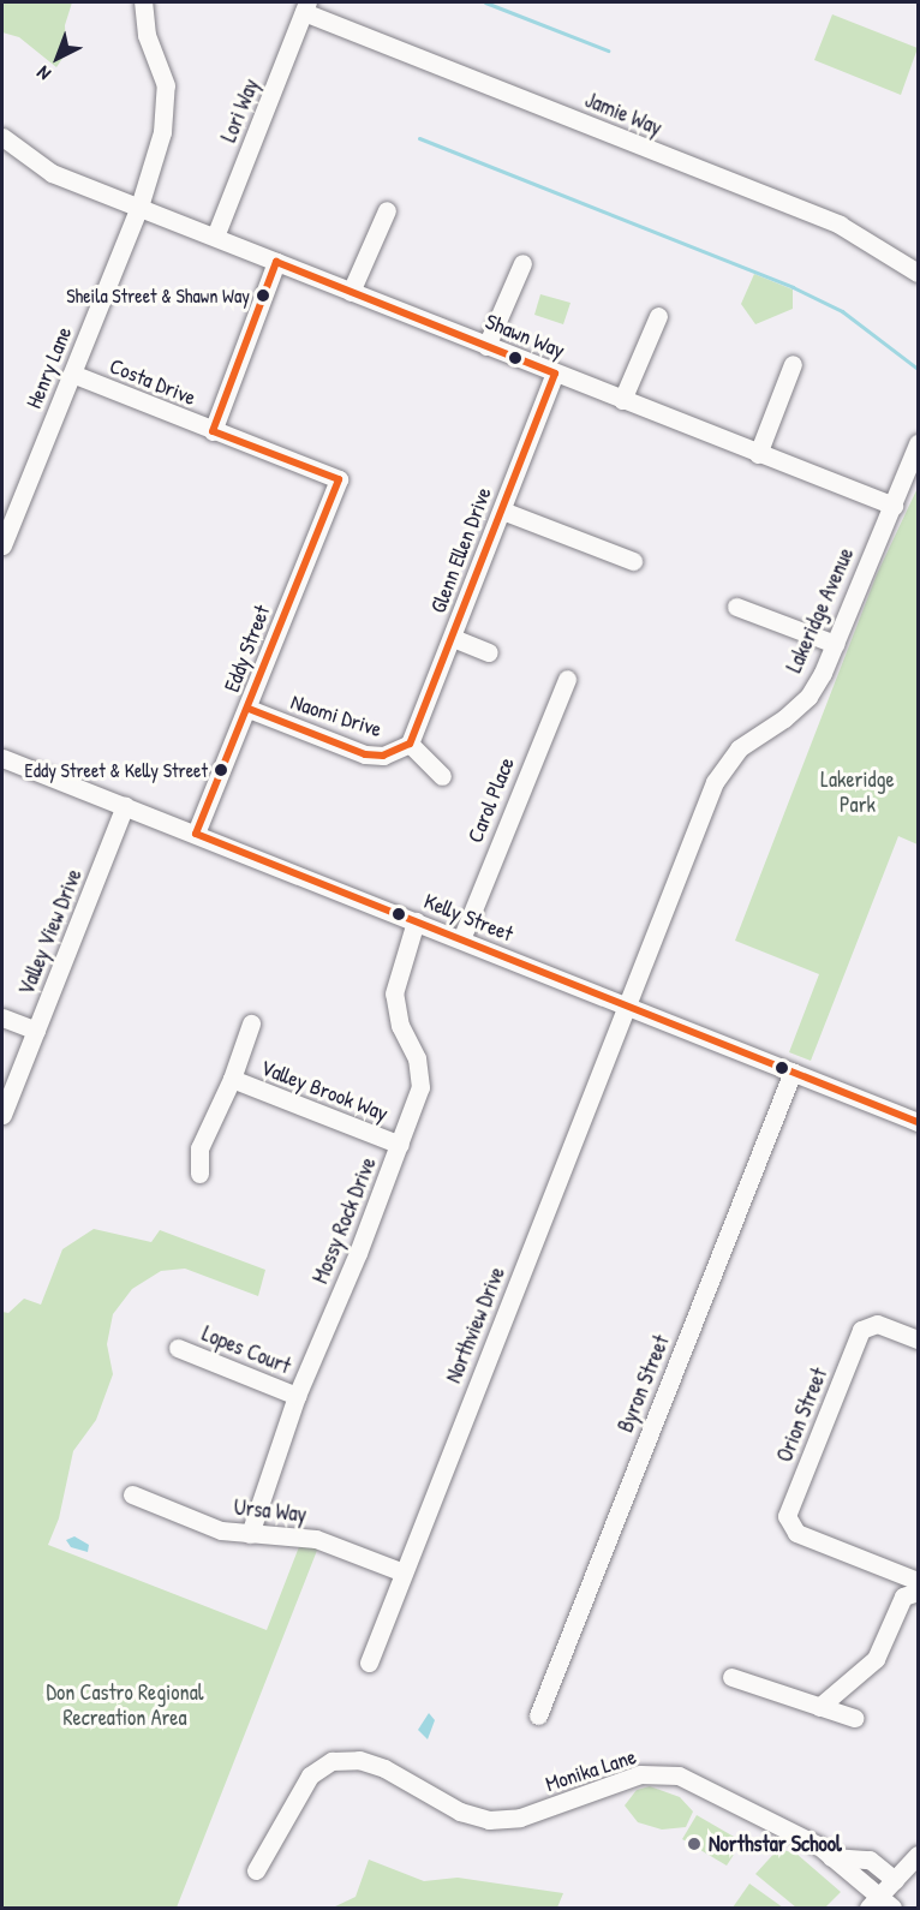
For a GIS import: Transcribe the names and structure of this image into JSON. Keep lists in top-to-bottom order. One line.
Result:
{"streets":{"street":["Lori Way","Jamie Way","Shawn Way","Henry Lane","Costa Drive","Glenn Ellen Drive","Lakeridge Avenue","Eddy Street","Naomi Drive","Carol Place","Kelly Street","Valley View Drive","Valley Brook Way","Mossy Rock Drive","Northview Drive","Lopes Court","Byron Street","Orion Street","Ursa Way","Monika Lane"]},"crossings":[["Lori Way","Jamie Way"],["Lori Way","Shawn Way"],["Shawn Way","Henry Lane"],["Shawn Way","Glenn Ellen Drive"],["Shawn Way","Lakeridge Avenue"],["Henry Lane","Costa Drive"],["Costa Drive","Eddy Street"],["Glenn Ellen Drive","Naomi Drive"],["Lakeridge Avenue","Kelly Street"],["Lakeridge Avenue","Northview Drive"],["Eddy Street","Naomi Drive"],["Eddy Street","Kelly Street"],["Carol Place","Kelly Street"],["Kelly Street","Valley View Drive"],["Kelly Street","Mossy Rock Drive"],["Kelly Street","Northview Drive"],["Kelly Street","Byron Street"],["Valley Brook Way","Mossy Rock Drive"],["Mossy Rock Drive","Lopes Court"],["Mossy Rock Drive","Ursa Way"],["Northview Drive","Ursa Way"]],"parks":["Lakeridge Park","Don Castro Regional Recreation Area"],"places":["Sheila Street & Shawn Way","Eddy Street & Kelly Street","Northstar School"],"north":"bottom left"}
